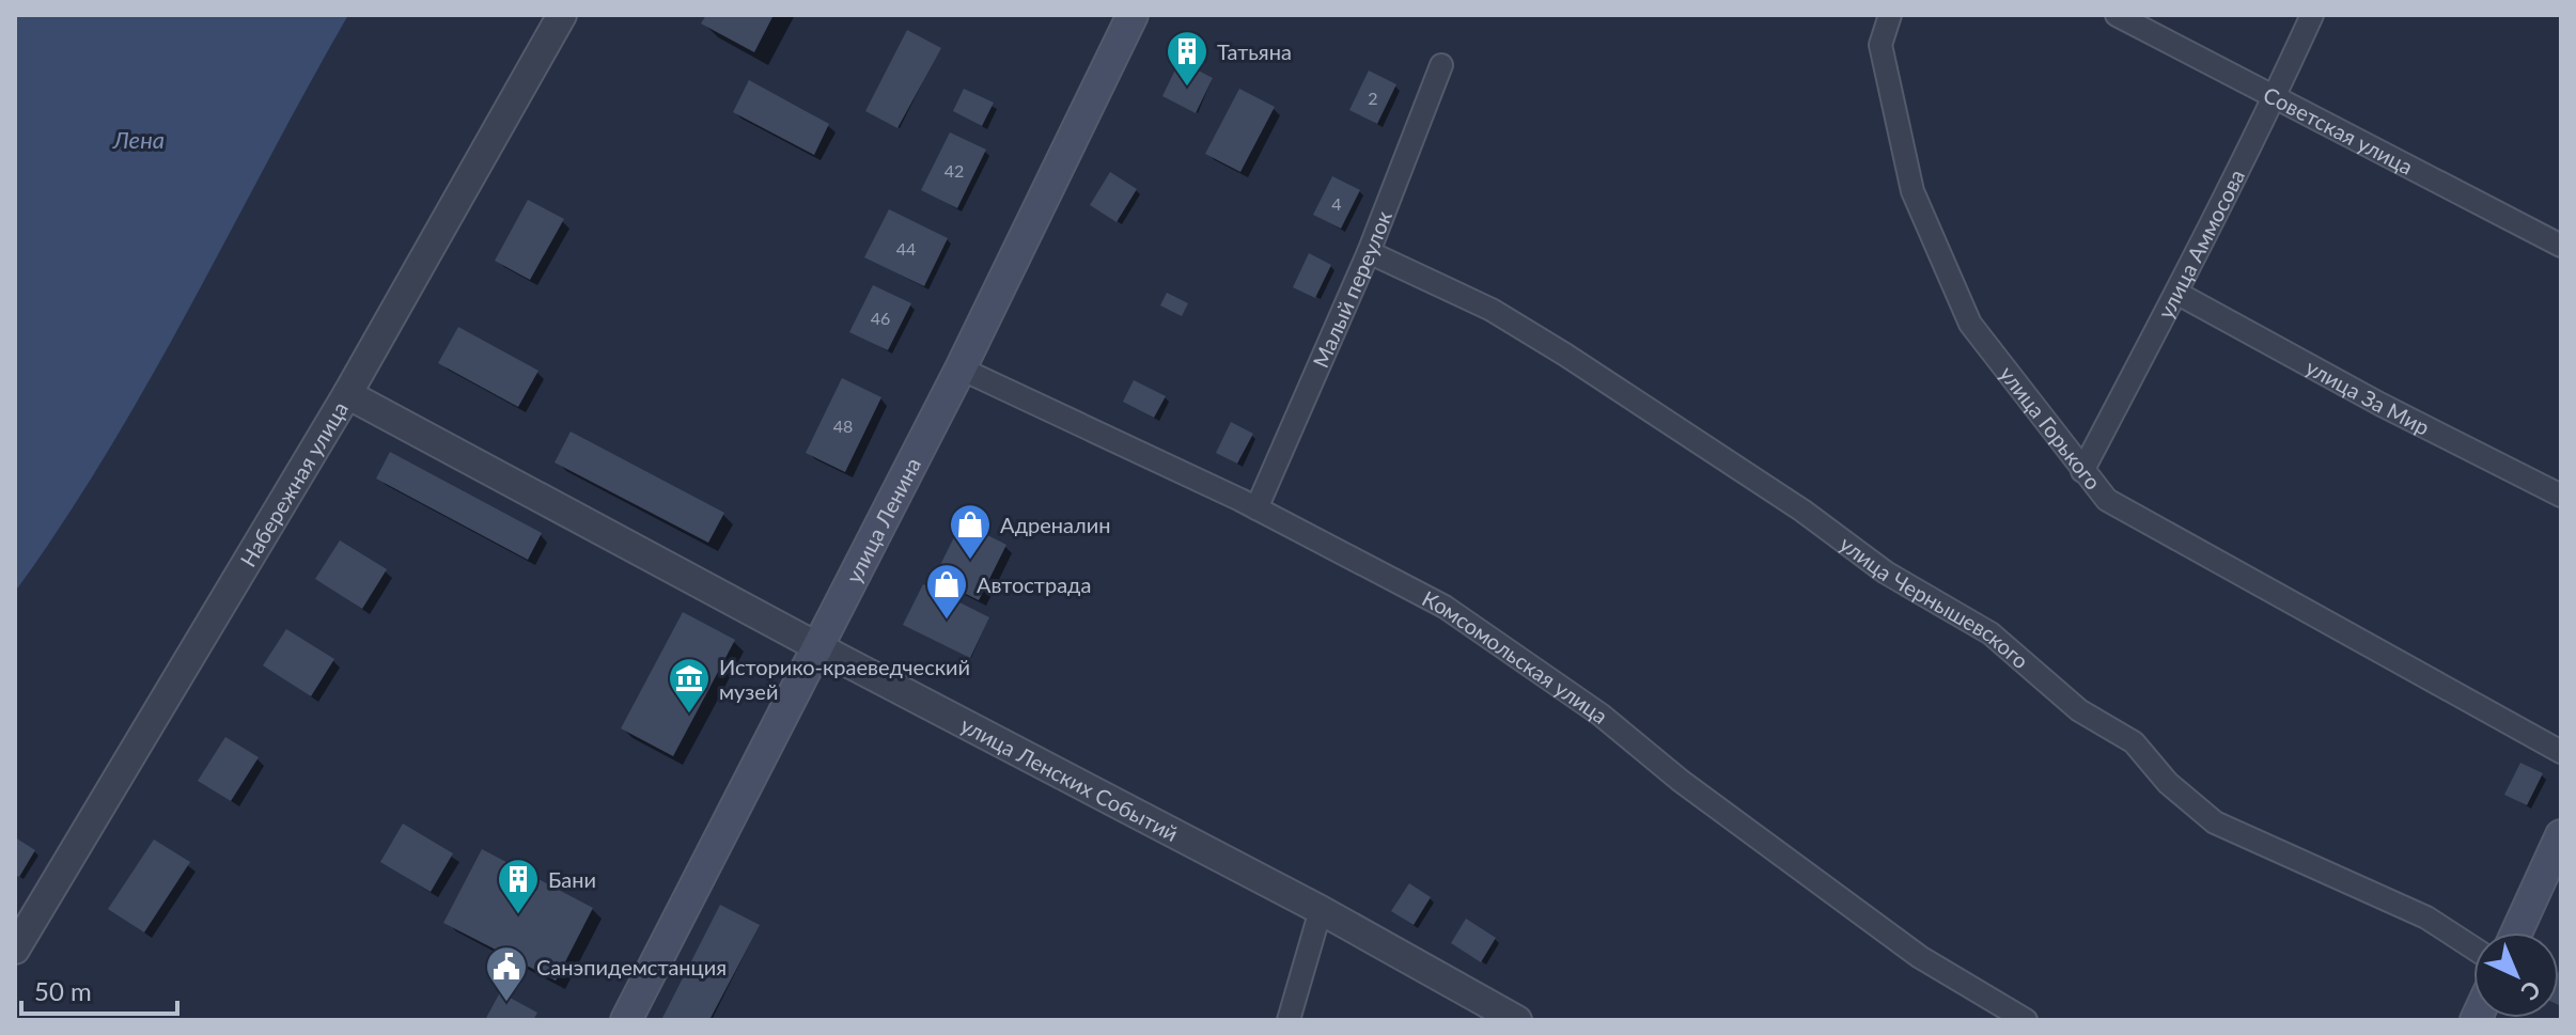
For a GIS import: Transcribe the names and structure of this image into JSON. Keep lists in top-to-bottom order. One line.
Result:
{"streets":{"main road":["улица Ленина"],"street":["Советская улица","улица Аммосова","Малый переулок","улица За Мир","улица Горького","Набережная улица","улица Чернышевского","Комсомольская улица","улица Ленских Событий"]},"crossings":[["Советская улица","улица Аммосова"],["улица Аммосова","улица За Мир"],["улица Аммосова","улица Горького"],["Малый переулок","улица Чернышевского"],["Малый переулок","Комсомольская улица"],["Набережная улица","улица Ленских Событий"],["улица Ленина","Комсомольская улица"],["улица Ленина","улица Ленских Событий"]],"water":["Лена"],"places":{"building":["Татьяна","Бани"],"shop":["Адреналин","Автострада"],"museum":["Историко-краеведческий музей"],"public building":["Санэпидемстанция"]},"house_numbers":["2","42","4","44","46","48"],"scale_bar":"50 m","north":"bottom right"}
